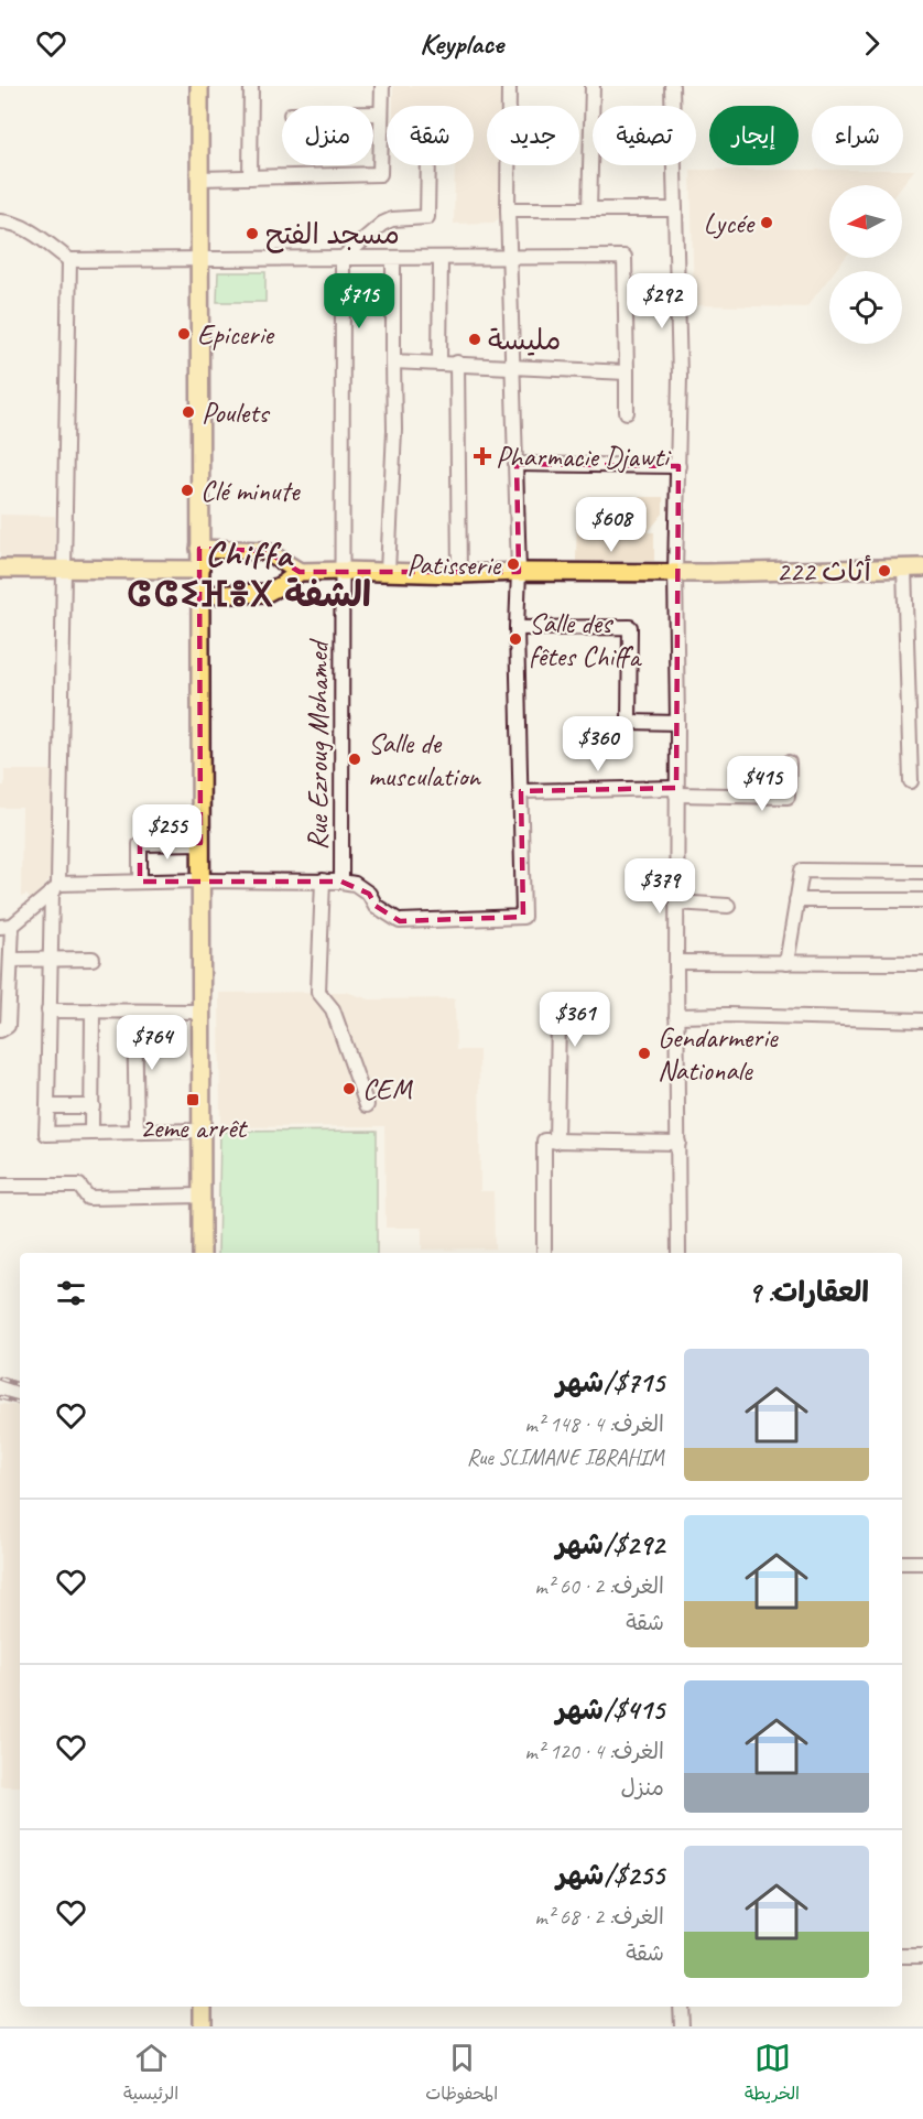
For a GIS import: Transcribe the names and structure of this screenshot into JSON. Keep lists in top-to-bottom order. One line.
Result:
{"streets":{"street":["Rue Ezroug Mohamed"]},"districts":["Chiffa ⵛⵛⵉⴼⴻⵝ الشفة"],"places":{"other":["Lycée","مسجد الفتح","Epicerie","مليسة","Poulets","Clé minute","Patisserie","أثاث 222","Salle des fêtes Chiffa","Salle de musculation","Gendarmerie Nationale","CEM"],"health":["Pharmacie Djawti"],"transit":["2eme arrêt"]},"north":"left","page":{"header":"Keyplace","chip":["شراء","إيجار","تصفية","جديد","شقة","منزل"],"price":["$715","$292","$608","$360","$415","$255","$379","$361","$764"],"heading":"العقارات: 9","list":[{"name":"$715/شهر","note":"الغرف: 4 · 148 m² · Rue SLIMANE IBRAHIM"},{"name":"$292/شهر","note":"الغرف: 2 · 60 m² · شقة"},{"name":"$415/شهر","note":"الغرف: 4 · 120 m² · منزل"},{"name":"$255/شهر","note":"الغرف: 2 · 68 m² · شقة"}],"tabs":["الخريطة","المحفوظات","الرئيسية"]}}
